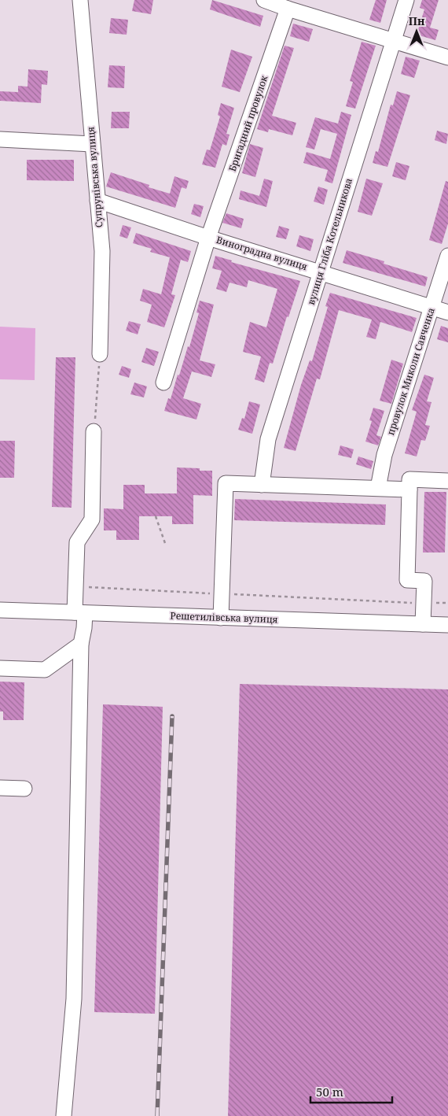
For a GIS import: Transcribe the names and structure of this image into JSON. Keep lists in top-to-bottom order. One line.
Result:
{"streets":{"street":["Бригадний провулок","Супрунівська вулиця","вулиця Гліба Котельникова","Виноградна вулиця","провулок Миколи Савченка","Решетилівська вулиця"]},"crossings":[["Бригадний провулок","Виноградна вулиця"],["Супрунівська вулиця","Виноградна вулиця"],["вулиця Гліба Котельникова","Виноградна вулиця"],["Виноградна вулиця","провулок Миколи Савченка"]],"scale_bar":"50 m","north":"top"}
